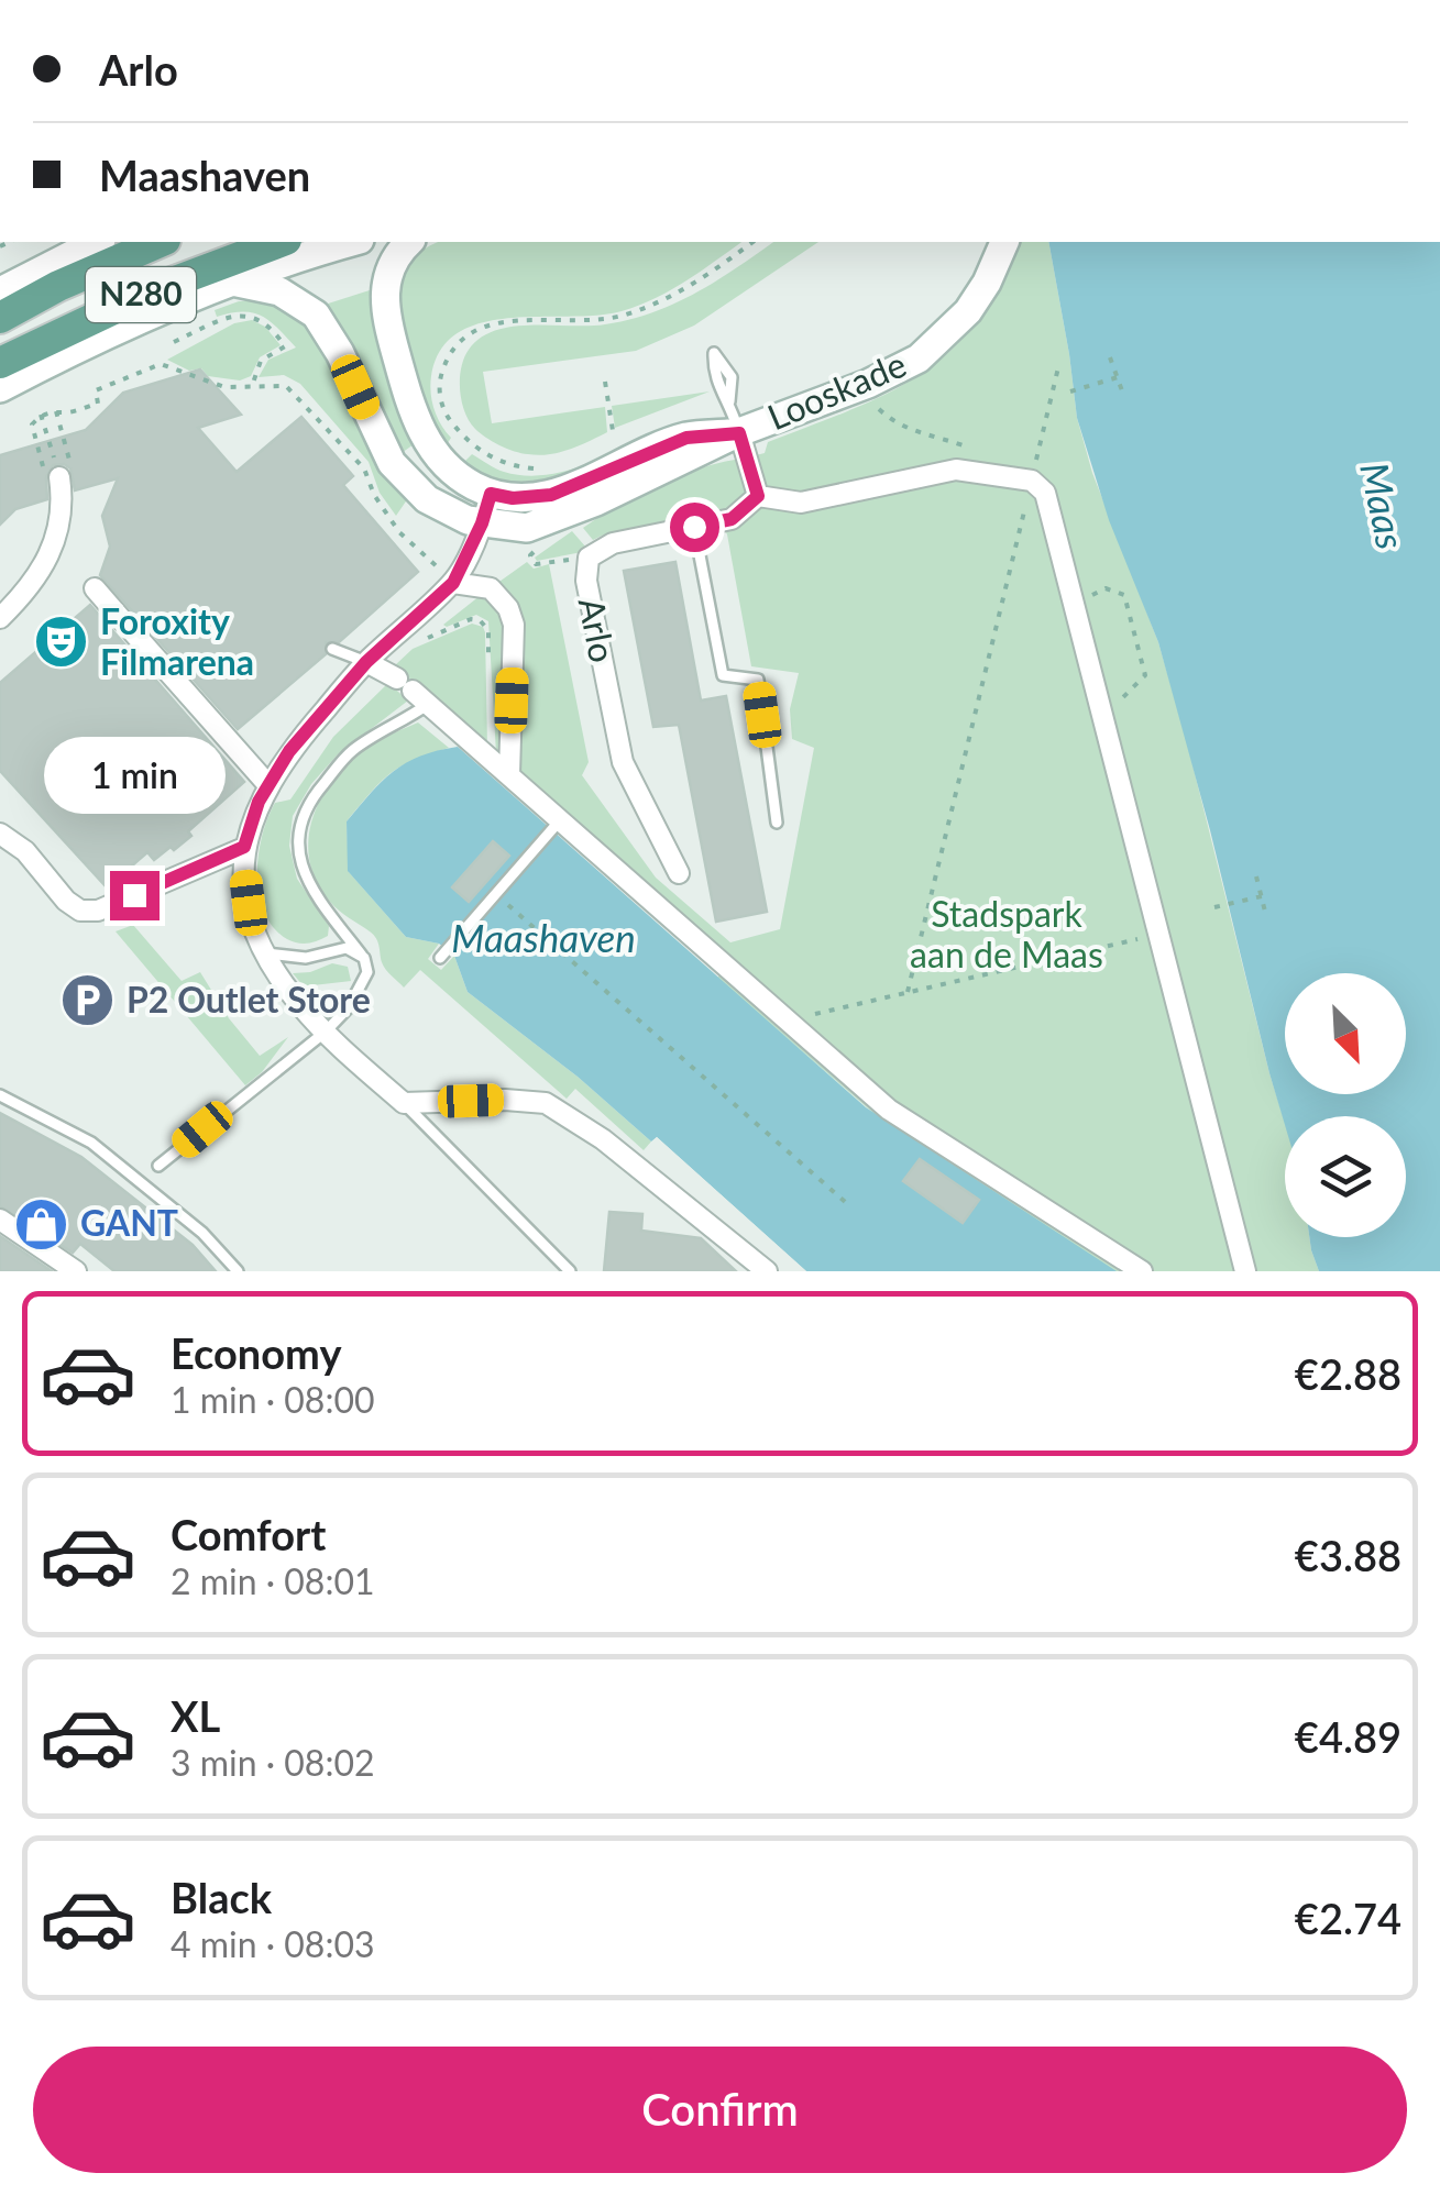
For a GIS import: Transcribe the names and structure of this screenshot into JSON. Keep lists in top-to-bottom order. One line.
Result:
{"streets":{"main road":["N280","Looskade"],"street":["Arlo"]},"water":["Maas","Maashaven"],"parks":["Stadspark aan de Maas"],"places":{"theatre":["Foroxity Filmarena"],"parking":["P2 Outlet Store"],"shop":["GANT"]},"north":"bottom right","page":{"banner":["Arlo","Maashaven"],"bubble":"1 min","list":[{"name":"Economy","note":"1 min · 08:00","value":"€2.88"},{"name":"Comfort","note":"2 min · 08:01","value":"€3.88"},{"name":"XL","note":"3 min · 08:02","value":"€4.89"},{"name":"Black","note":"4 min · 08:03","value":"€2.74"}],"buttons":"Confirm"}}
